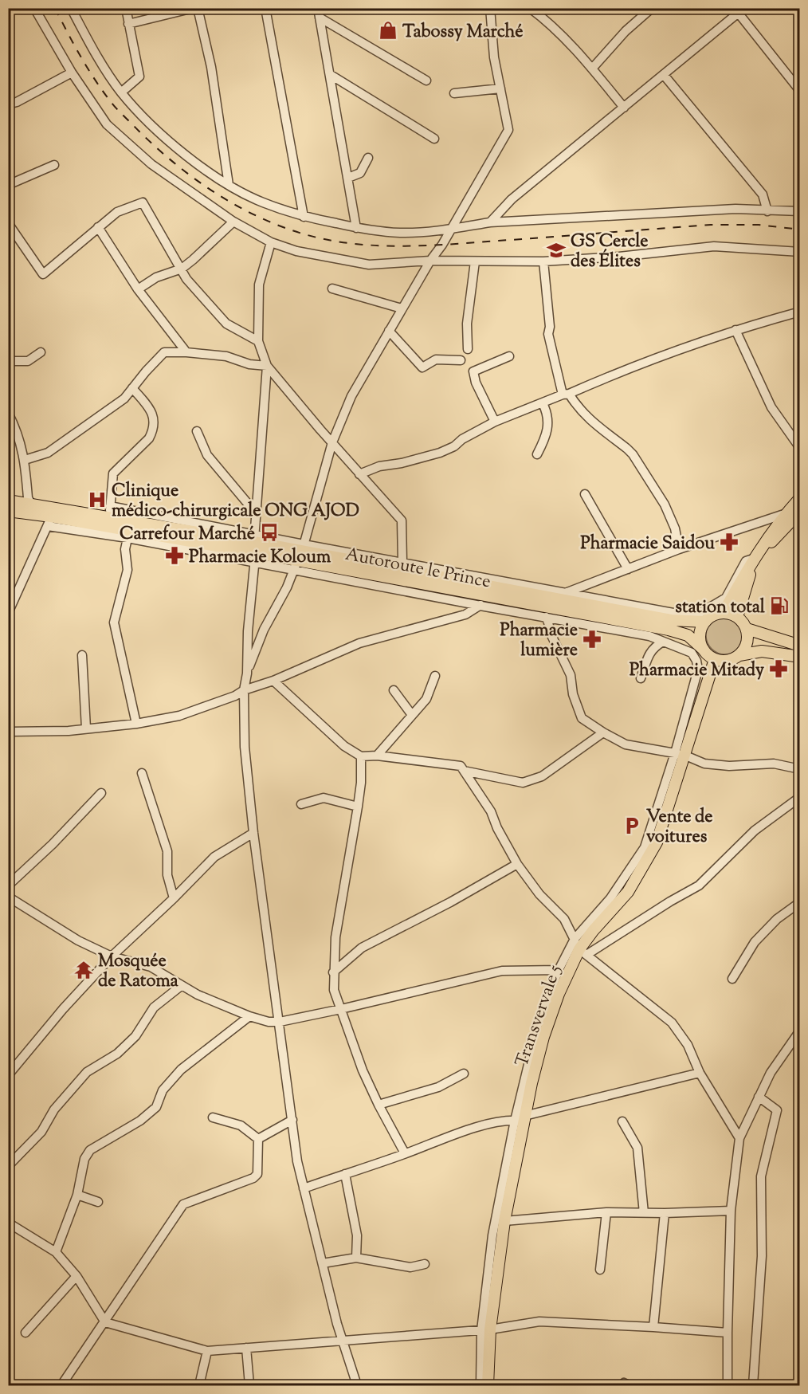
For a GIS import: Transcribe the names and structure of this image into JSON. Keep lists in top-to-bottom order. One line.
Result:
{"streets":{"main road":["Autoroute le Prince","Transvervale 5"]},"crossings":[["Autoroute le Prince","Transvervale 5"]],"places":{"shop":["Tabossy Marché"],"school or university":["GS Cercle des Élites"],"hospital":["Clinique médico-chirurgicale ONG AJOD"],"bus stop":["Carrefour Marché"],"pharmacy":["Pharmacie Saidou","Pharmacie Koloum","Pharmacie lumière","Pharmacie Mitady"],"fuel station":["station total"],"parking":["Vente de voitures"],"temple":["Mosquée de Ratoma"]}}
